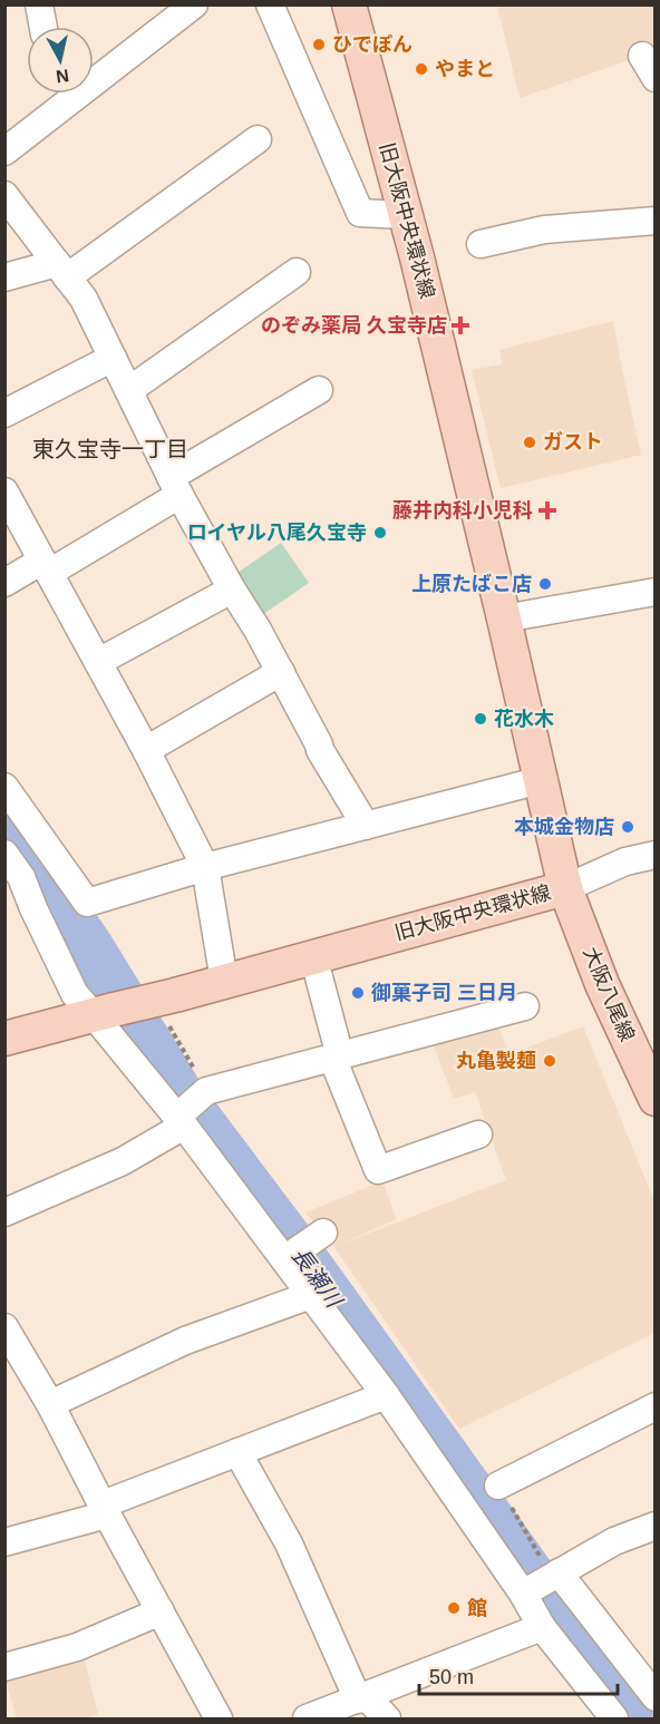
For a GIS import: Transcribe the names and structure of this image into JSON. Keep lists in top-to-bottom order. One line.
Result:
{"streets":{"main road":["旧大阪中央環状線","大阪八尾線"]},"crossings":[["旧大阪中央環状線","大阪八尾線"]],"districts":["東久宝寺一丁目"],"water":["長瀬川"],"places":{"other":["ひでぽん","やまと","ガスト","ロイヤル八尾久宝寺","上原たばこ店","花水木","本城金物店","御菓子司 三日月","丸亀製麺","館"],"health":["のぞみ薬局 久宝寺店","藤井内科小児科"]},"scale_bar":"50 m","north":"bottom"}
